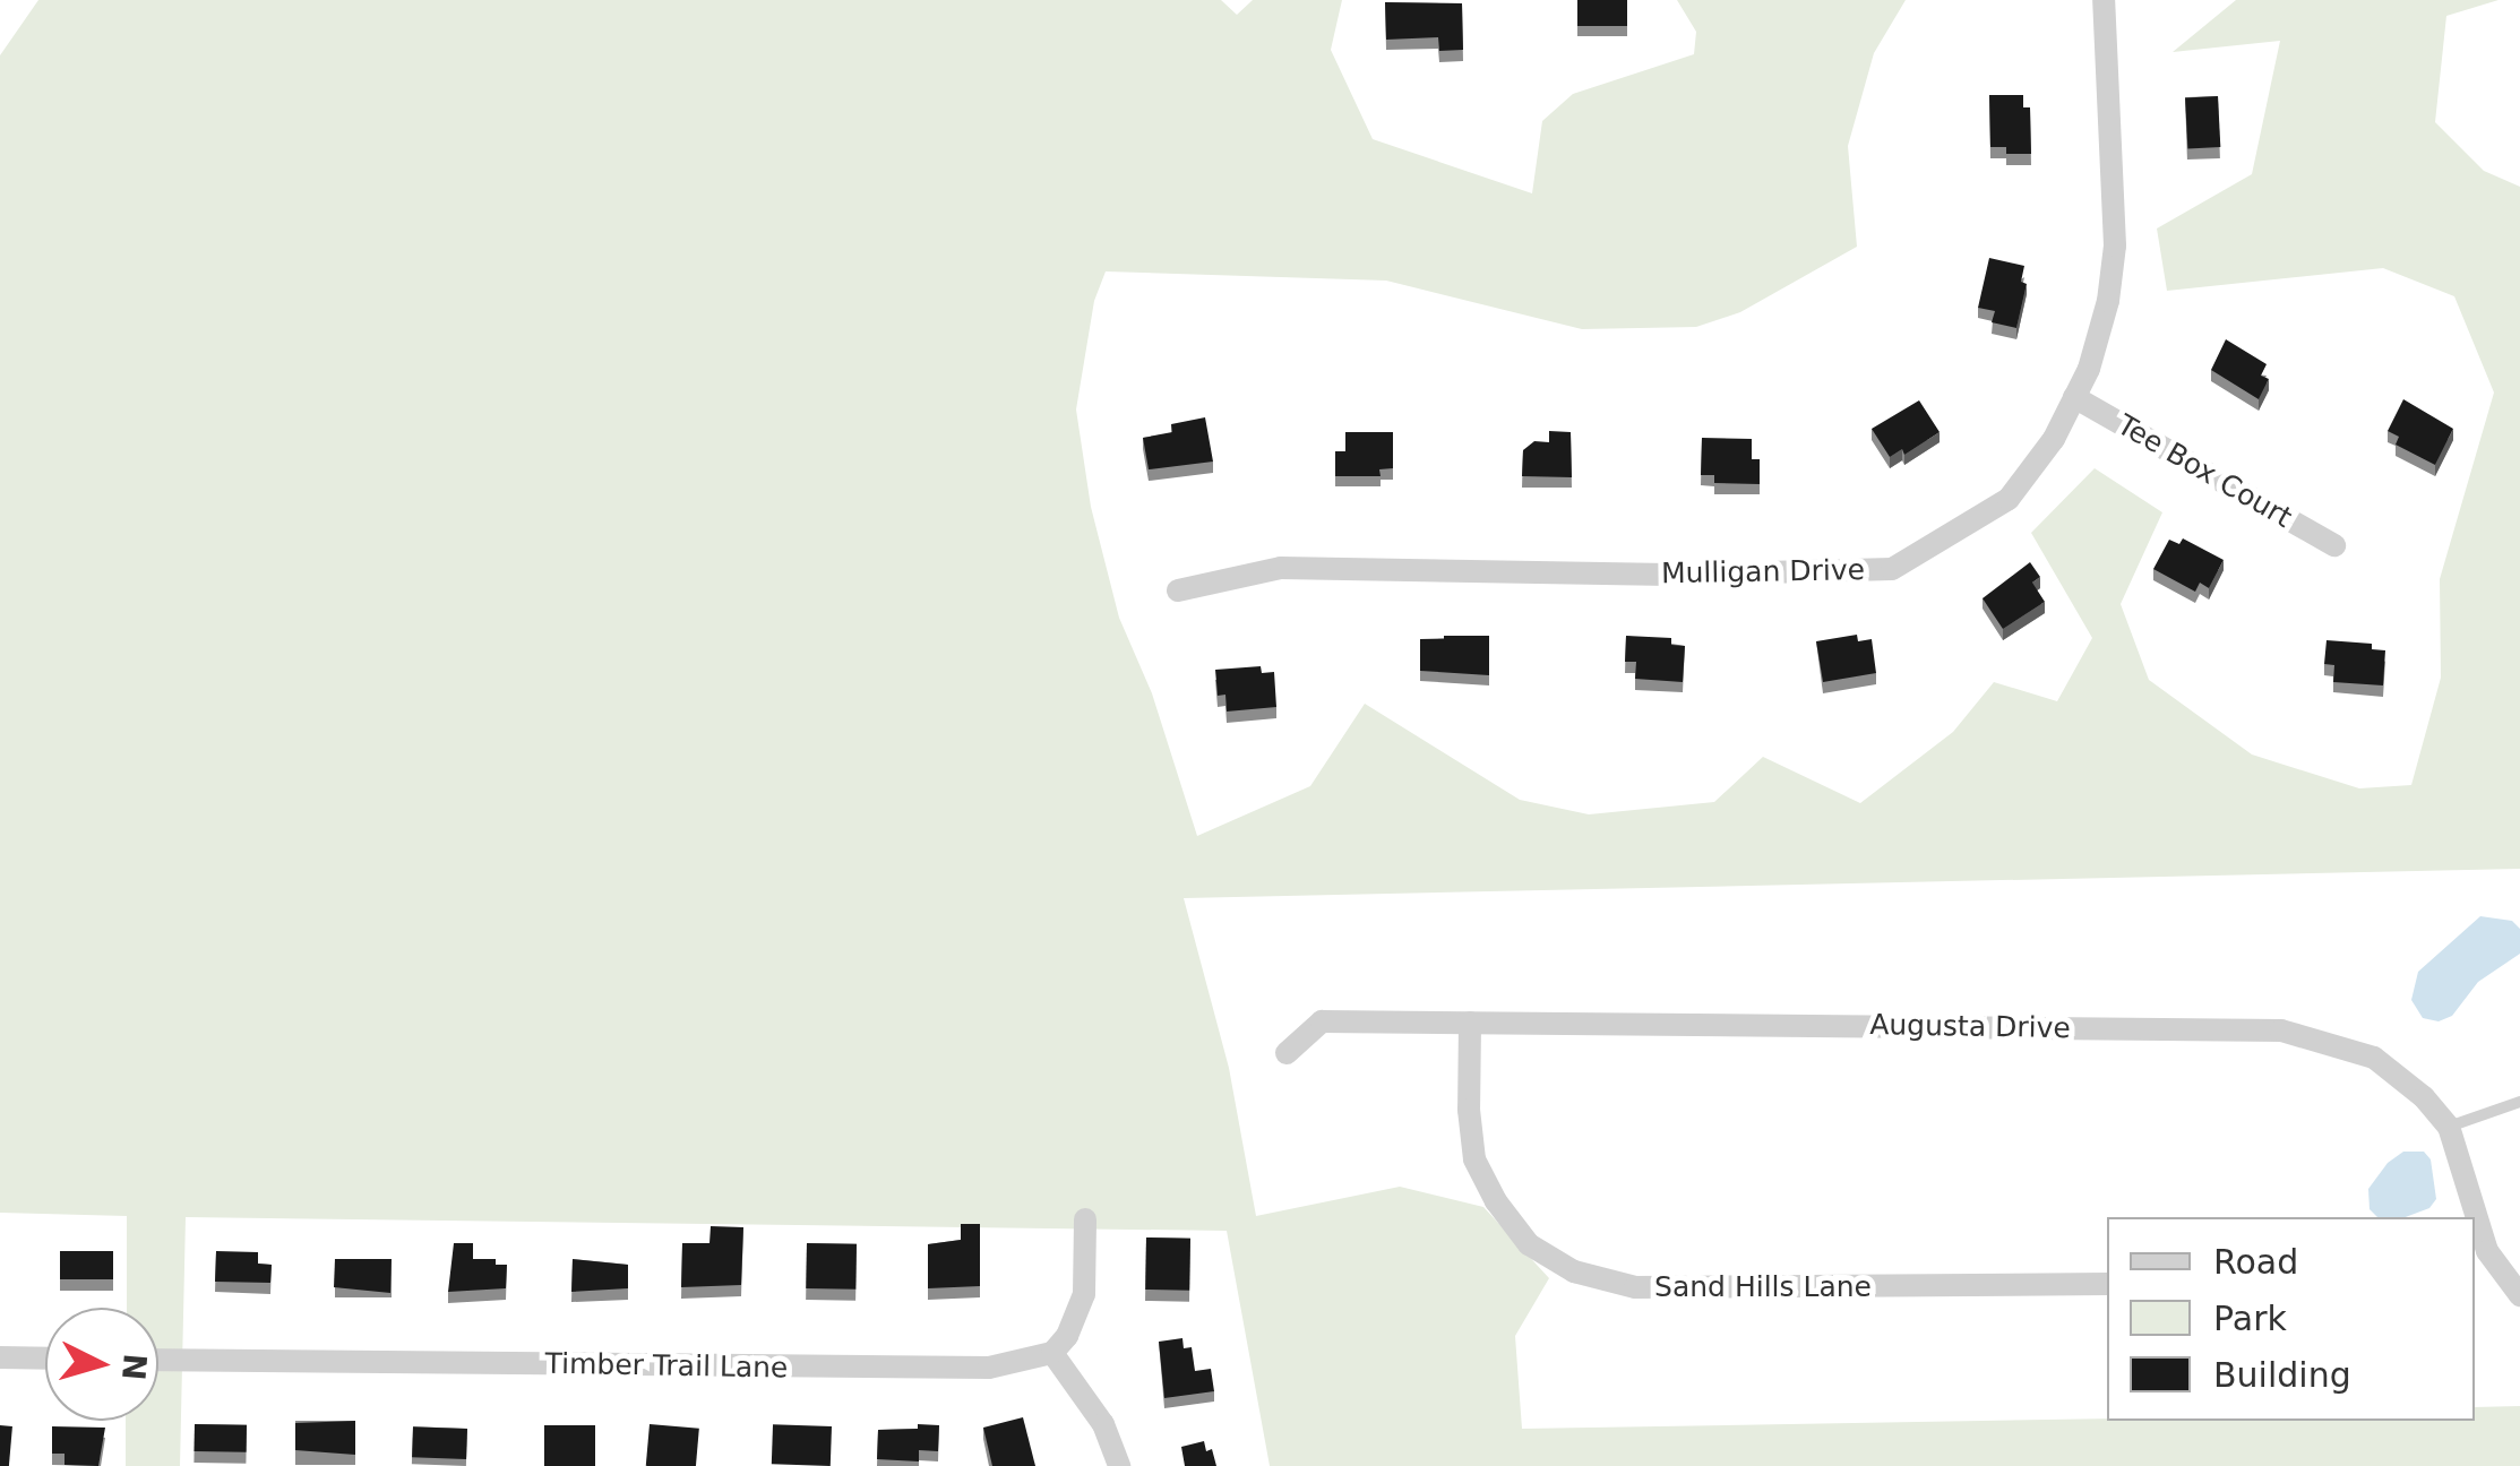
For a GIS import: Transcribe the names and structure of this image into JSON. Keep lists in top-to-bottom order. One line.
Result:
{"streets":{"street":["Tee Box Court","Mulligan Drive","Augusta Drive","Sand Hills Lane","Timber Trail Lane"]},"crossings":[["Tee Box Court","Mulligan Drive"],["Augusta Drive","Sand Hills Lane"]],"legend":["Road","Park","Building"],"north":"right"}
